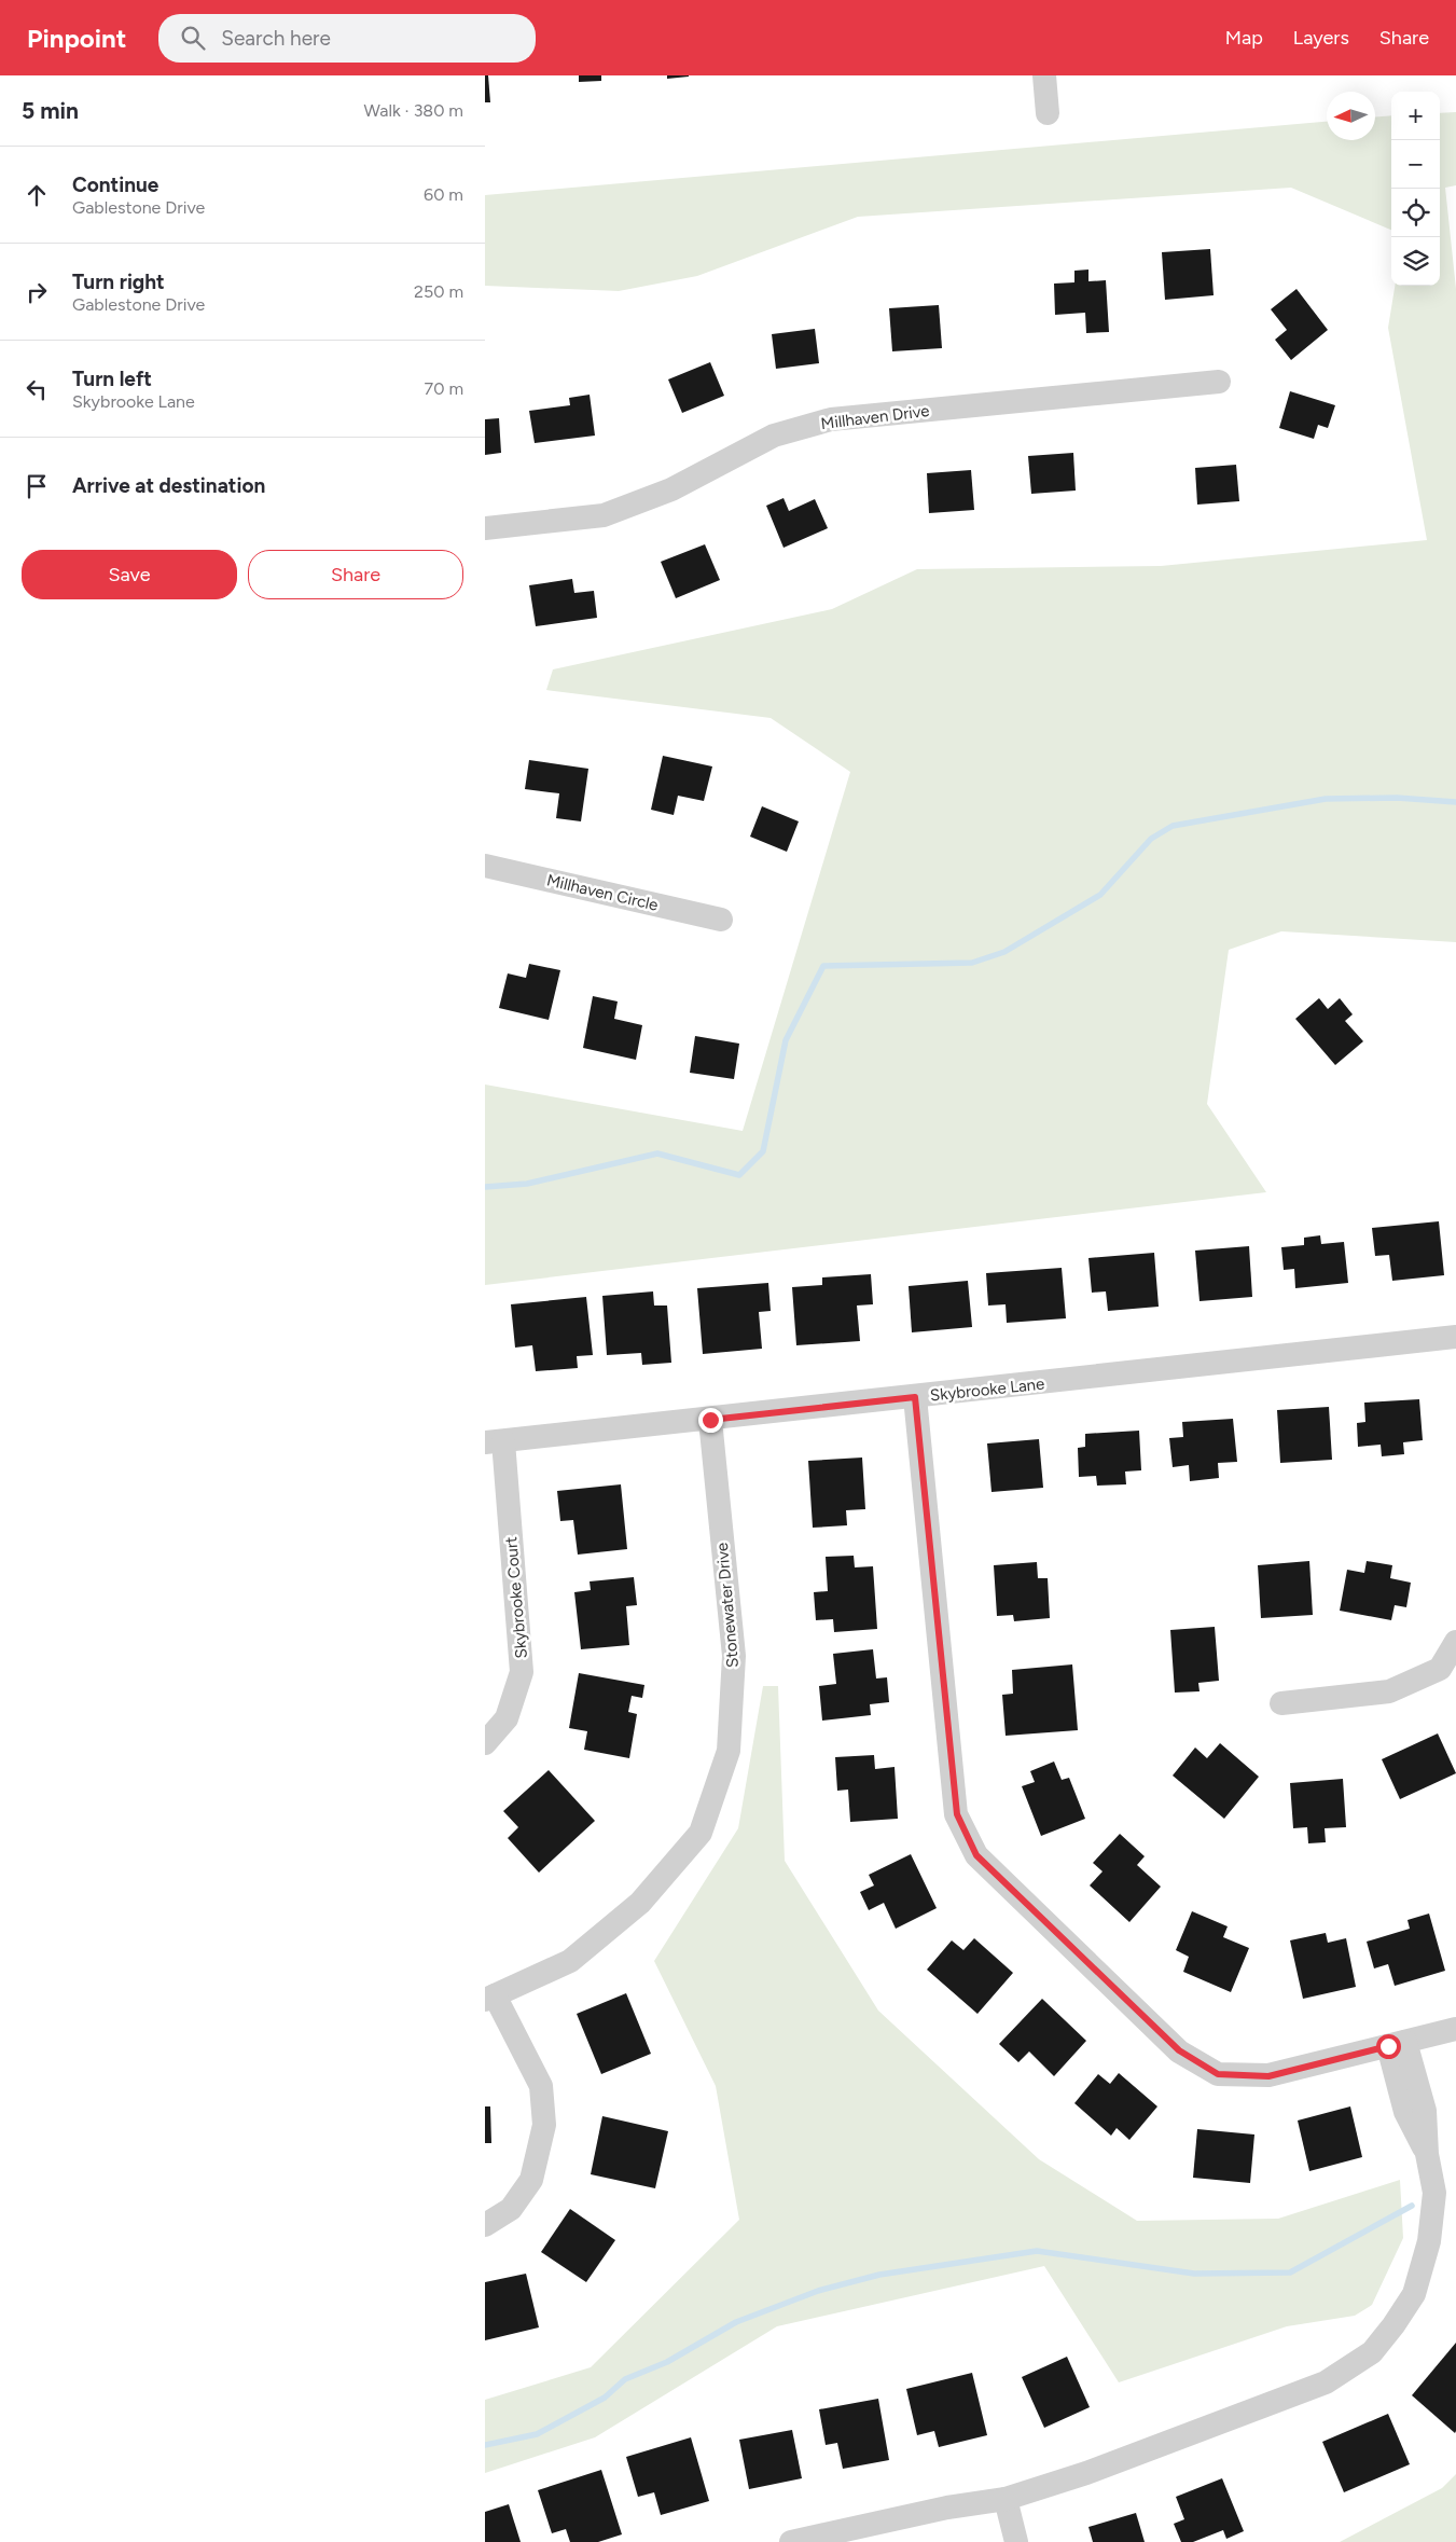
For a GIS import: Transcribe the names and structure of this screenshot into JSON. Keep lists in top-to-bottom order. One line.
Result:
{"streets":{"street":["Millhaven Drive","Millhaven Circle","Skybrooke Lane","Skybrooke Court","Stonewater Drive"]},"crossings":[["Skybrooke Lane","Skybrooke Court"],["Skybrooke Lane","Stonewater Drive"]],"north":"left","page":{"header":"Pinpoint","search":"Search here","nav":["Map","Layers","Share"],"heading":["5 min","Walk · 380 m"],"map_buttons":["+","−"],"list":[["Continue","Gablestone Drive","60 m"],["Turn right","Gablestone Drive","250 m"],["Turn left","Skybrooke Lane","70 m"],"Arrive at destination"],"buttons":["Save","Share"]}}
